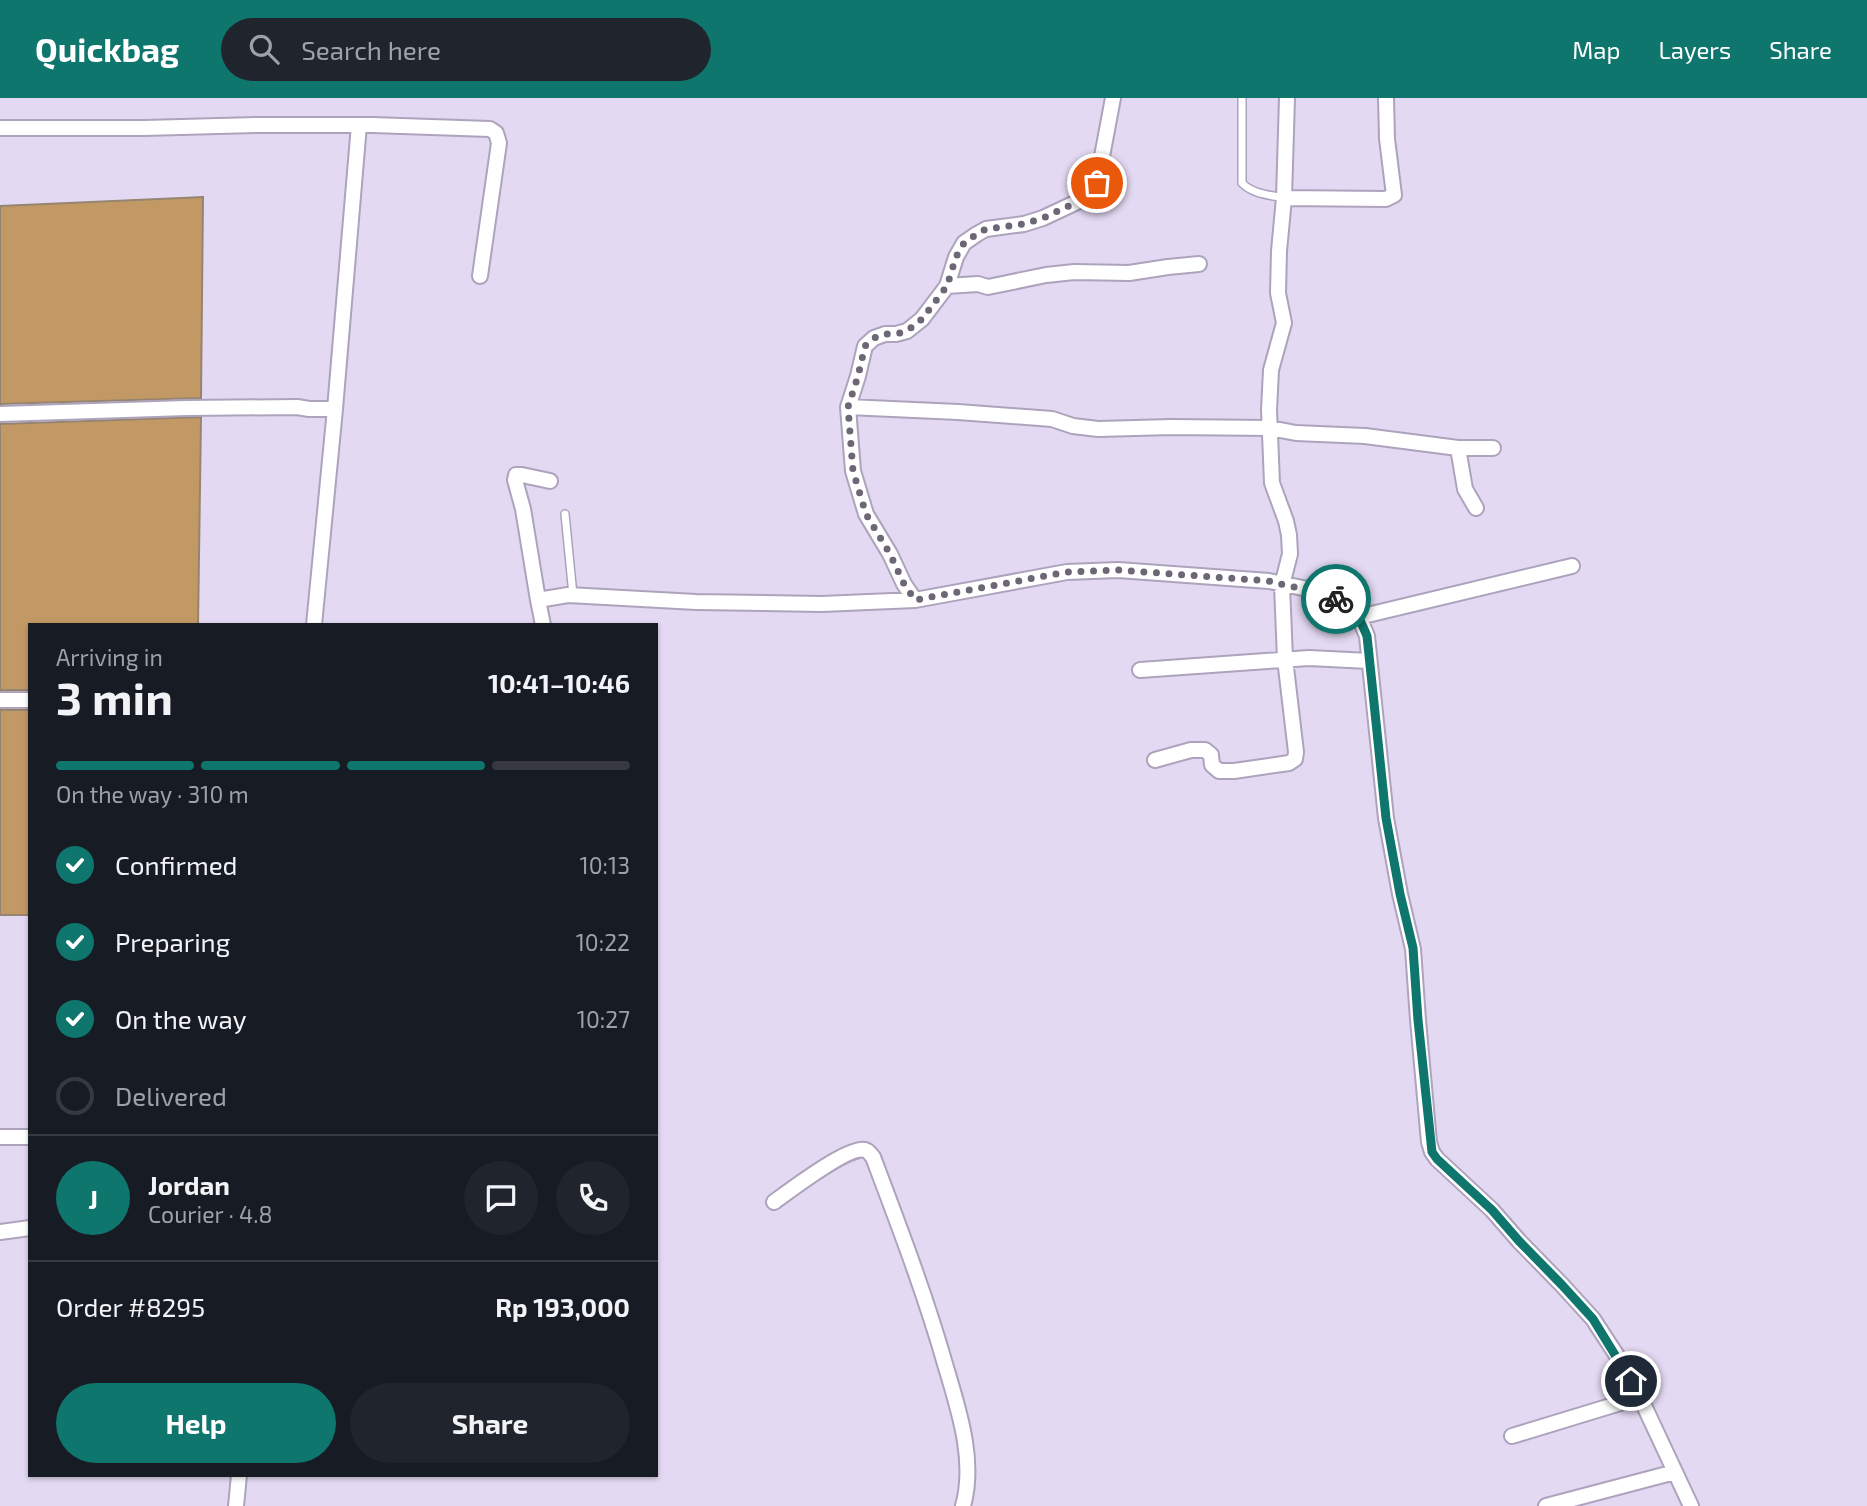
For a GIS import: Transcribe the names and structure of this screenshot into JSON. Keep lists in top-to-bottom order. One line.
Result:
{"page":{"header":"Quickbag","search":"Search here","nav":["Map","Layers","Share"],"heading":["3 min","Arriving in","10:41–10:46"],"panel":["Jordan","Courier · 4.8","Order #8295","Rp 193,000"],"bar":"On the way · 310 m","list":[["Confirmed","10:13"],["Preparing","10:22"],["On the way","10:27"],"Delivered"],"round":"J","buttons":["Help","Share"]}}
